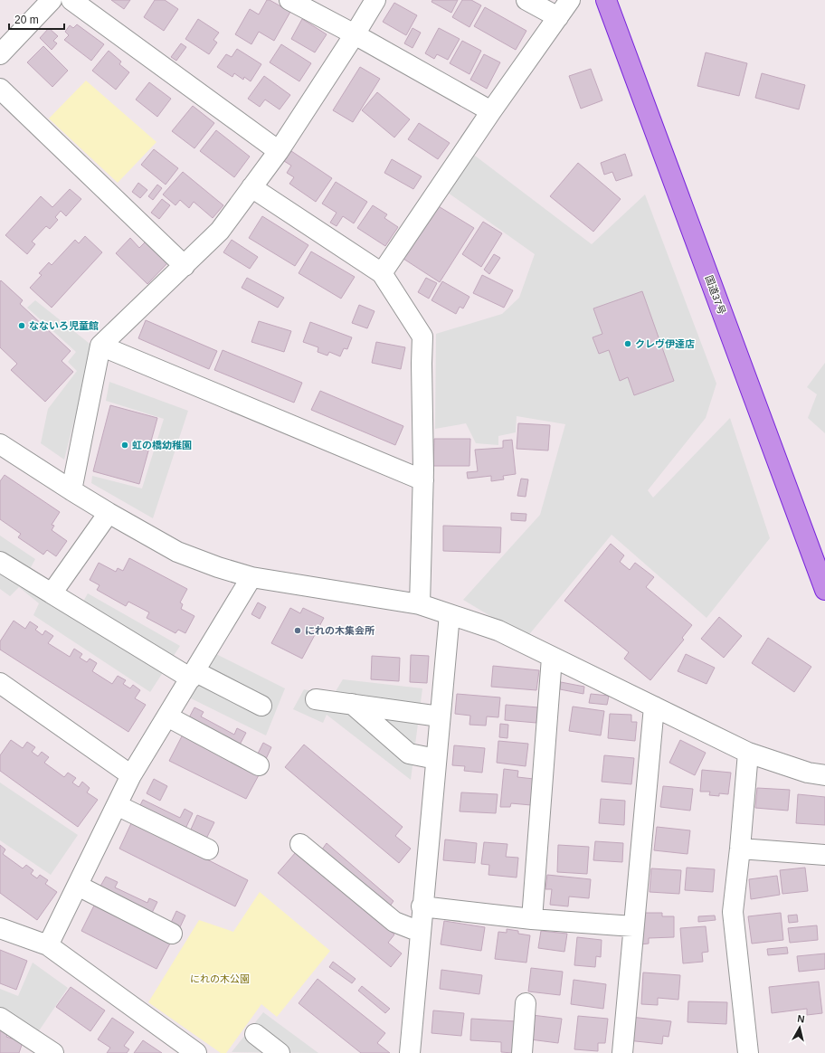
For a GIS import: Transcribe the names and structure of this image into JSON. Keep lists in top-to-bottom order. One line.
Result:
{"streets":{"highway":["国道37号"]},"parks":["にれの木公園"],"places":["なないろ児童館","クレヴ伊達店","虹の橋幼稚園","にれの木集会所"],"scale_bar":"20 m","north":"top"}
